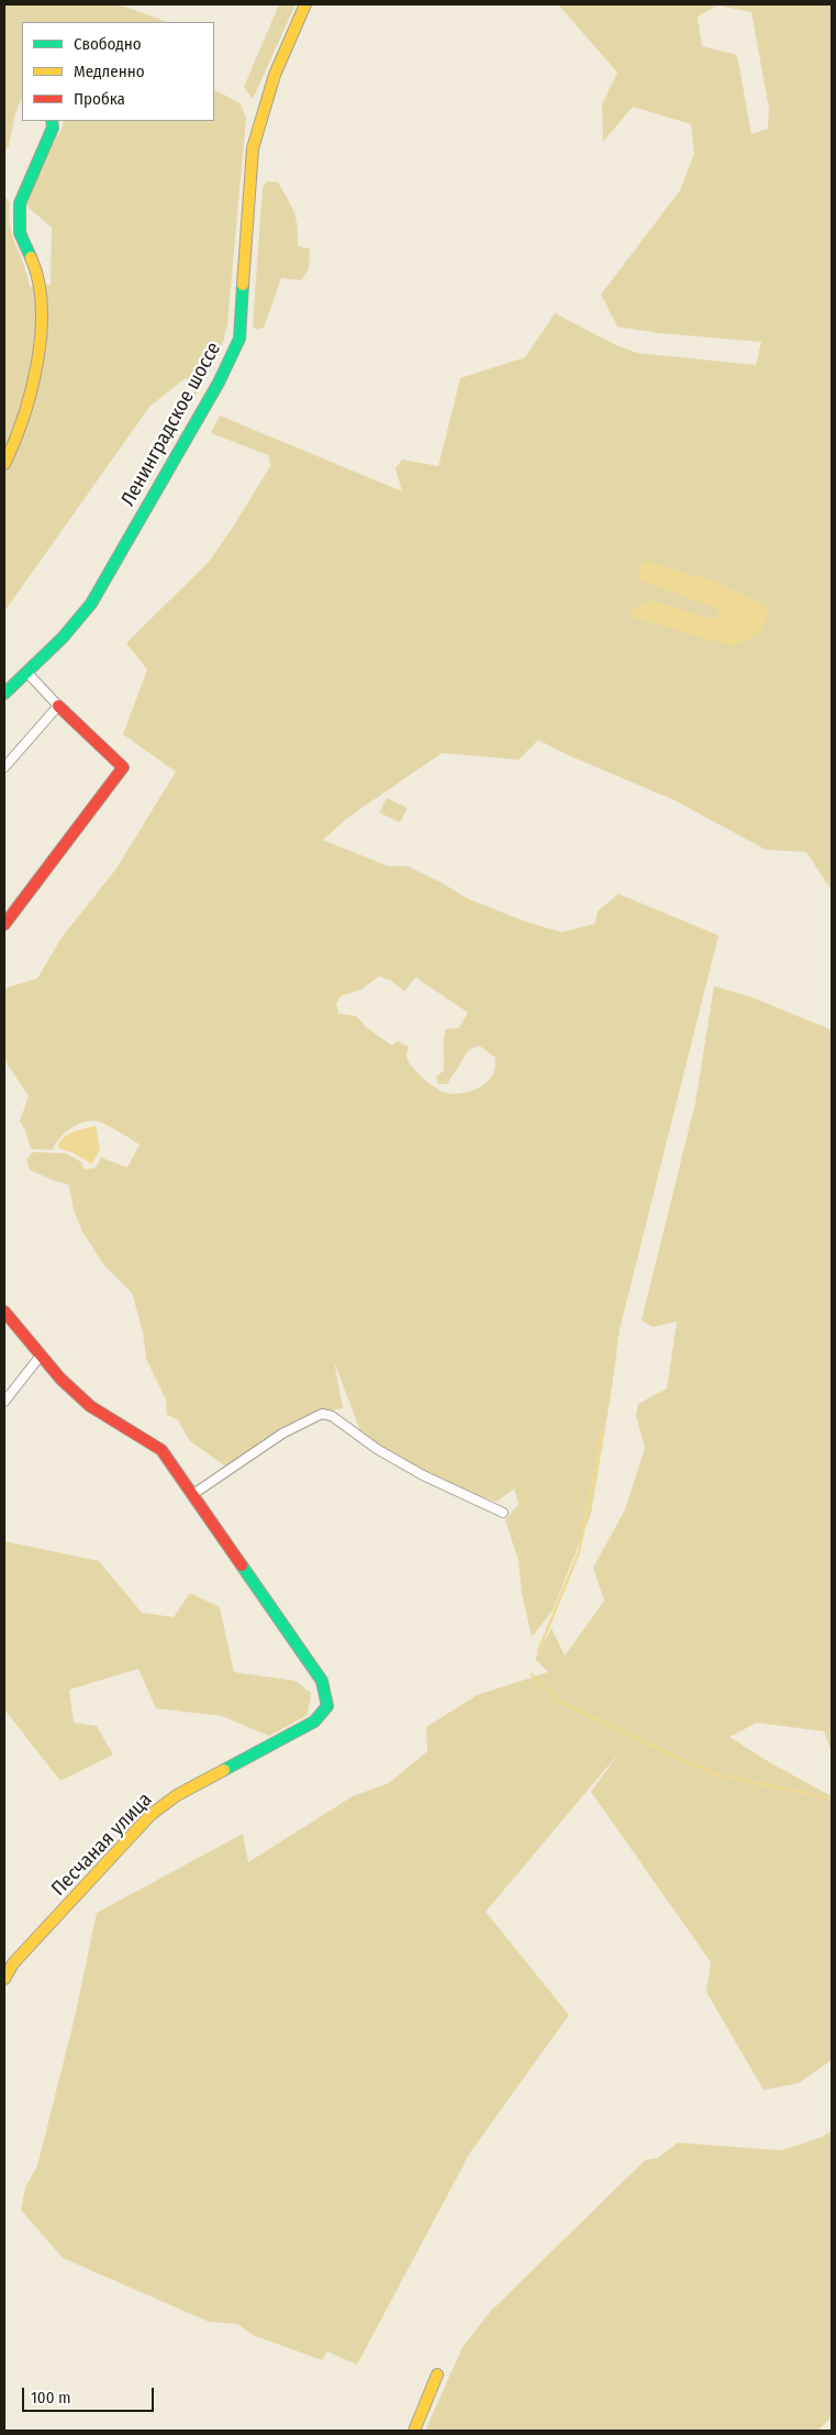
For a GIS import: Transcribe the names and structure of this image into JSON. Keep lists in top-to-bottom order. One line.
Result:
{"streets":{"street":["Ленинградское шоссе","Песчаная улица"]},"legend":["Свободно","Медленно","Пробка"],"scale_bar":"100 m"}
